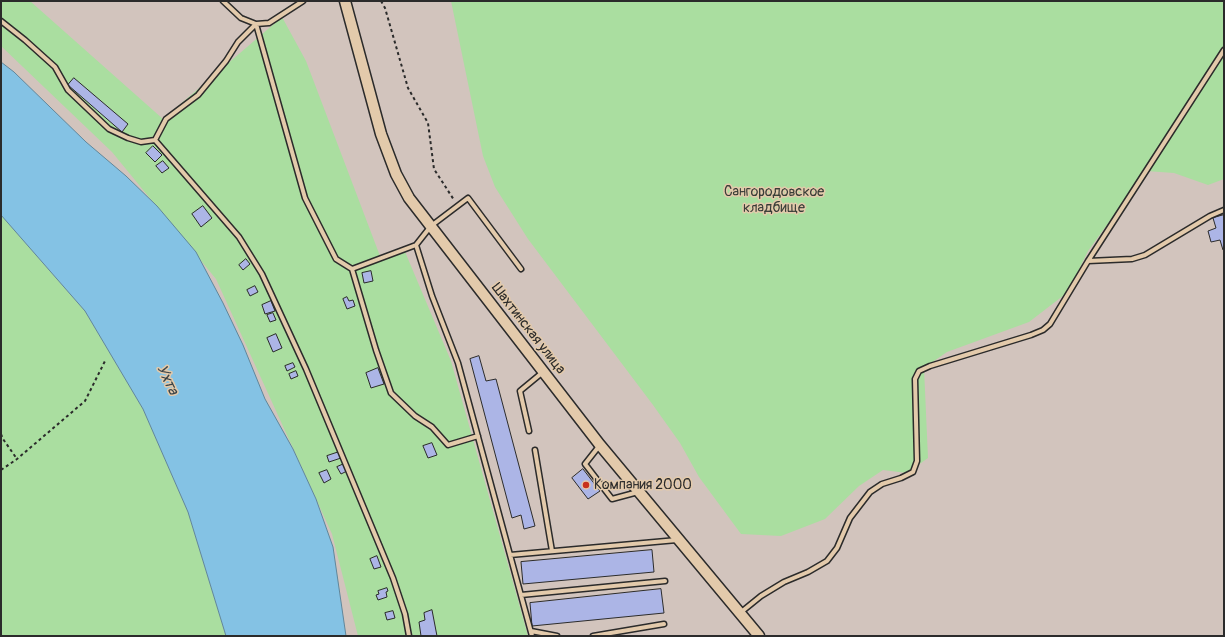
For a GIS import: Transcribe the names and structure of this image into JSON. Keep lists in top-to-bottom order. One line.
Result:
{"streets":{"street":["Шахтинская улица"]},"water":["Ухта"],"parks":["Сангородовское кладбище"],"places":["Компания 2000"]}
